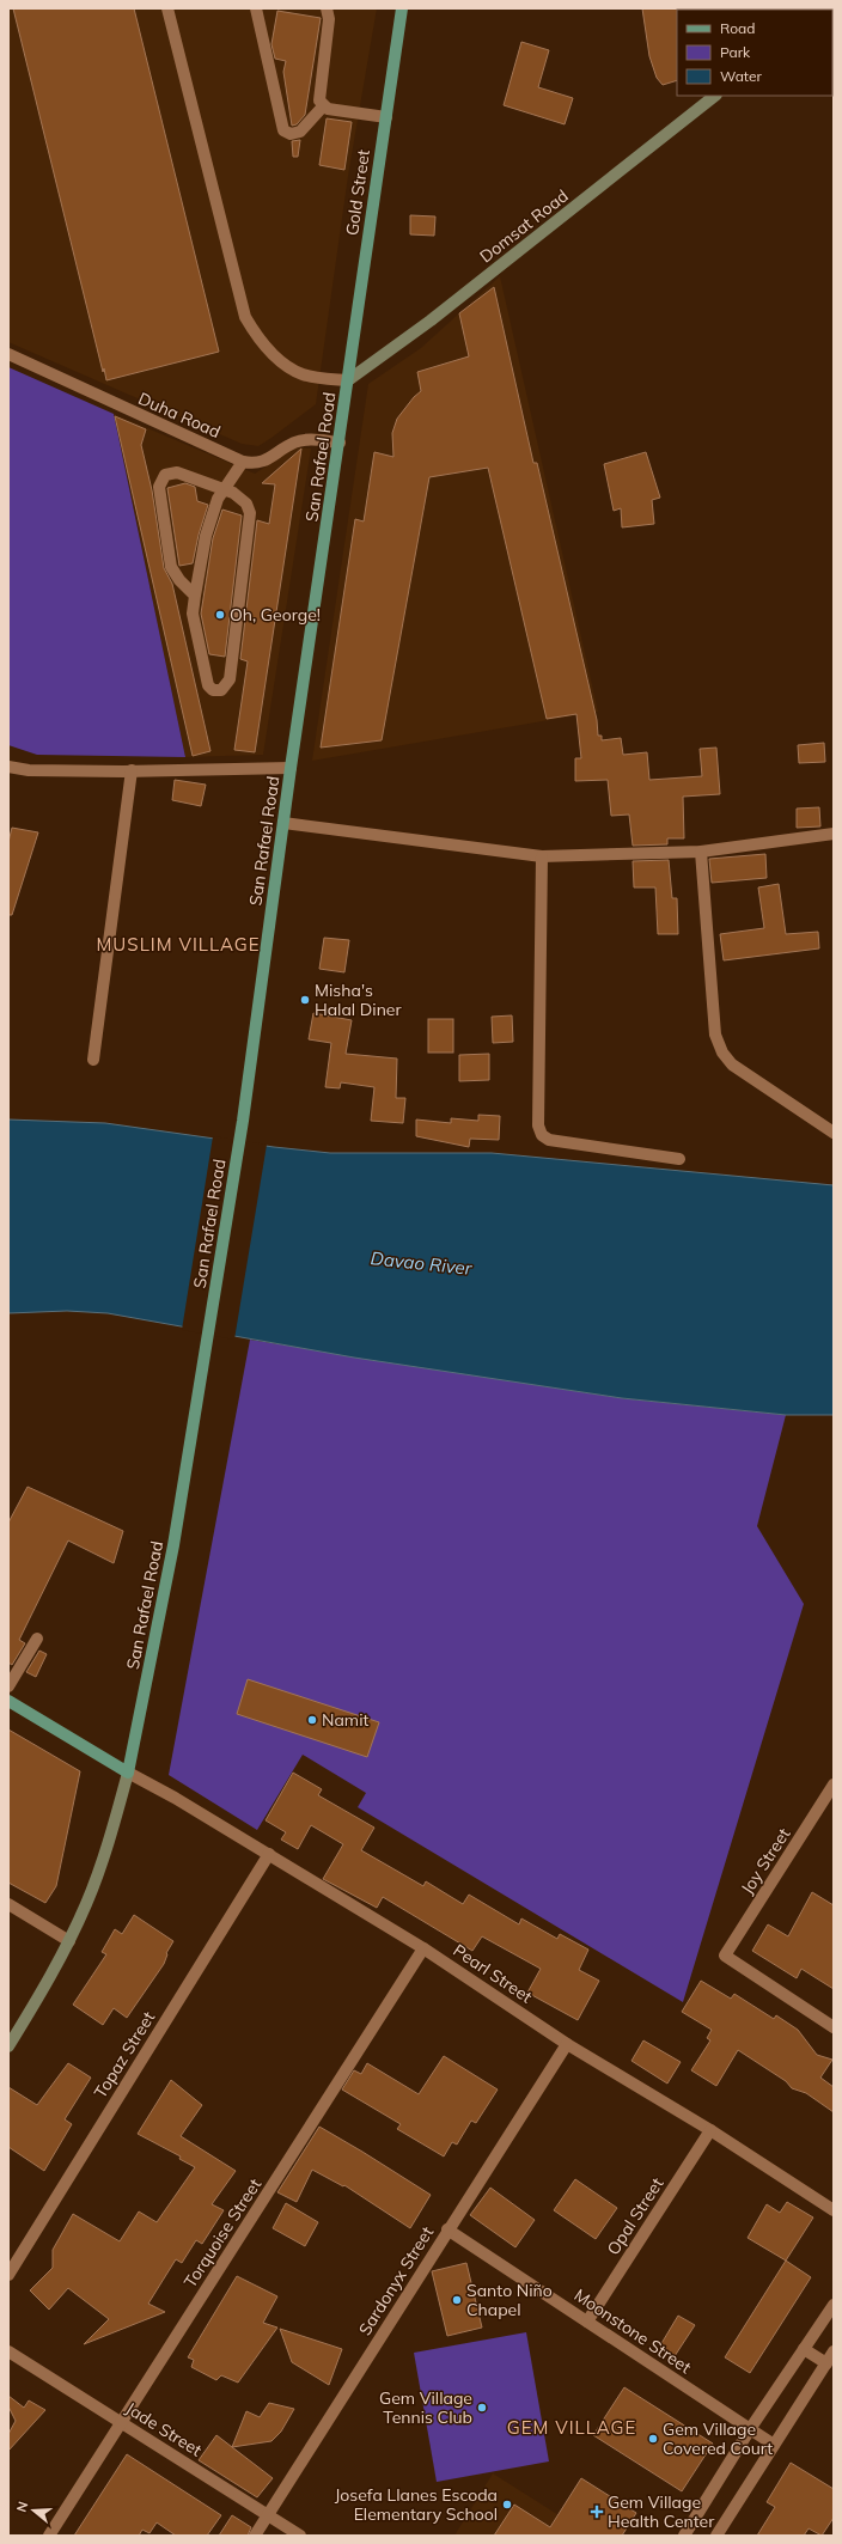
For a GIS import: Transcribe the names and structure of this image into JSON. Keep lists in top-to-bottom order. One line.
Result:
{"streets":{"main road":["Gold Street","San Rafael Road"],"street":["Domsat Road","Duha Road","Joy Street","Pearl Street","Topaz Street","Opal Street","Torquoise Street","Sardonyx Street","Moonstone Street","Jade Street"]},"crossings":[["Gold Street","Domsat Road"],["Gold Street","San Rafael Road"],["Domsat Road","San Rafael Road"],["Duha Road","San Rafael Road"],["San Rafael Road","Pearl Street"],["Pearl Street","Topaz Street"],["Pearl Street","Opal Street"],["Pearl Street","Torquoise Street"],["Pearl Street","Sardonyx Street"],["Opal Street","Moonstone Street"],["Torquoise Street","Jade Street"],["Sardonyx Street","Moonstone Street"],["Sardonyx Street","Jade Street"]],"districts":["MUSLIM VILLAGE","GEM VILLAGE"],"water":["Davao River"],"places":{"other":["Oh, George!","Misha's Halal Diner","Namit","Santo Niño Chapel","Gem Village Tennis Club","Gem Village Covered Court","Josefa Llanes Escoda Elementary School"],"health":["Gem Village Health Center"]},"legend":["Road","Park","Water"],"north":"left"}
